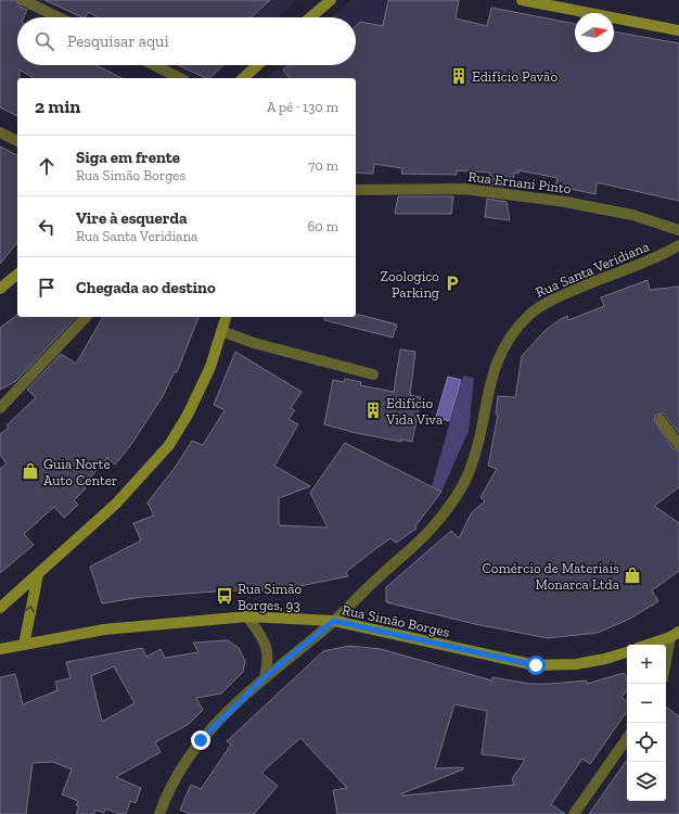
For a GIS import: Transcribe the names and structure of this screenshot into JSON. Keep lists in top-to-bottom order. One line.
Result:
{"streets":{"street":["Rua Ernani Pinto","Rua Santa Veridiana","Rua Simão Borges"]},"crossings":[["Rua Santa Veridiana","Rua Simão Borges"]],"places":{"building":["Edifício Pavão","Edifício Vida Viva"],"parking":["Zoologico Parking"],"shop":["Guia Norte Auto Center","Comércio de Materiais Monarca Ltda"],"bus stop":["Rua Simão Borges, 93"]},"north":"right","page":{"search":"Pesquisar aqui","heading":["2 min","A pé · 130 m"],"list":[["Siga em frente","Rua Simão Borges","70 m"],["Vire à esquerda","Rua Santa Veridiana","60 m"],"Chegada ao destino"],"map_buttons":["+","−"]}}
